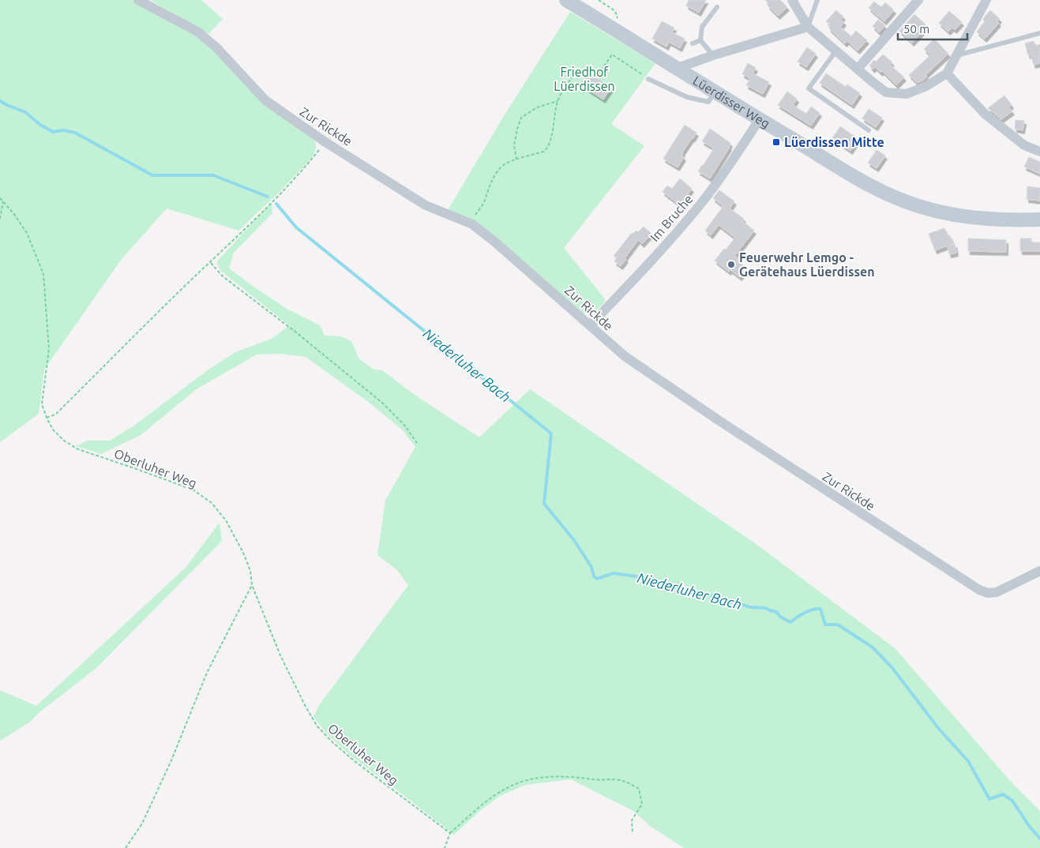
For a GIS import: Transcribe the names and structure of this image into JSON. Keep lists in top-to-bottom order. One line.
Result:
{"streets":{"main road":["Lüerdisser Weg"],"street":["Zur Rickde","Im Bruche"],"path":["Oberluher Weg"]},"crossings":[["Lüerdisser Weg","Im Bruche"],["Zur Rickde","Im Bruche"]],"water":["Niederluher Bach"],"parks":["Friedhof Lüerdissen"],"places":{"transit":["Lüerdissen Mitte"],"other":["Feuerwehr Lemgo - Gerätehaus Lüerdissen"]},"scale_bar":"50 m"}
